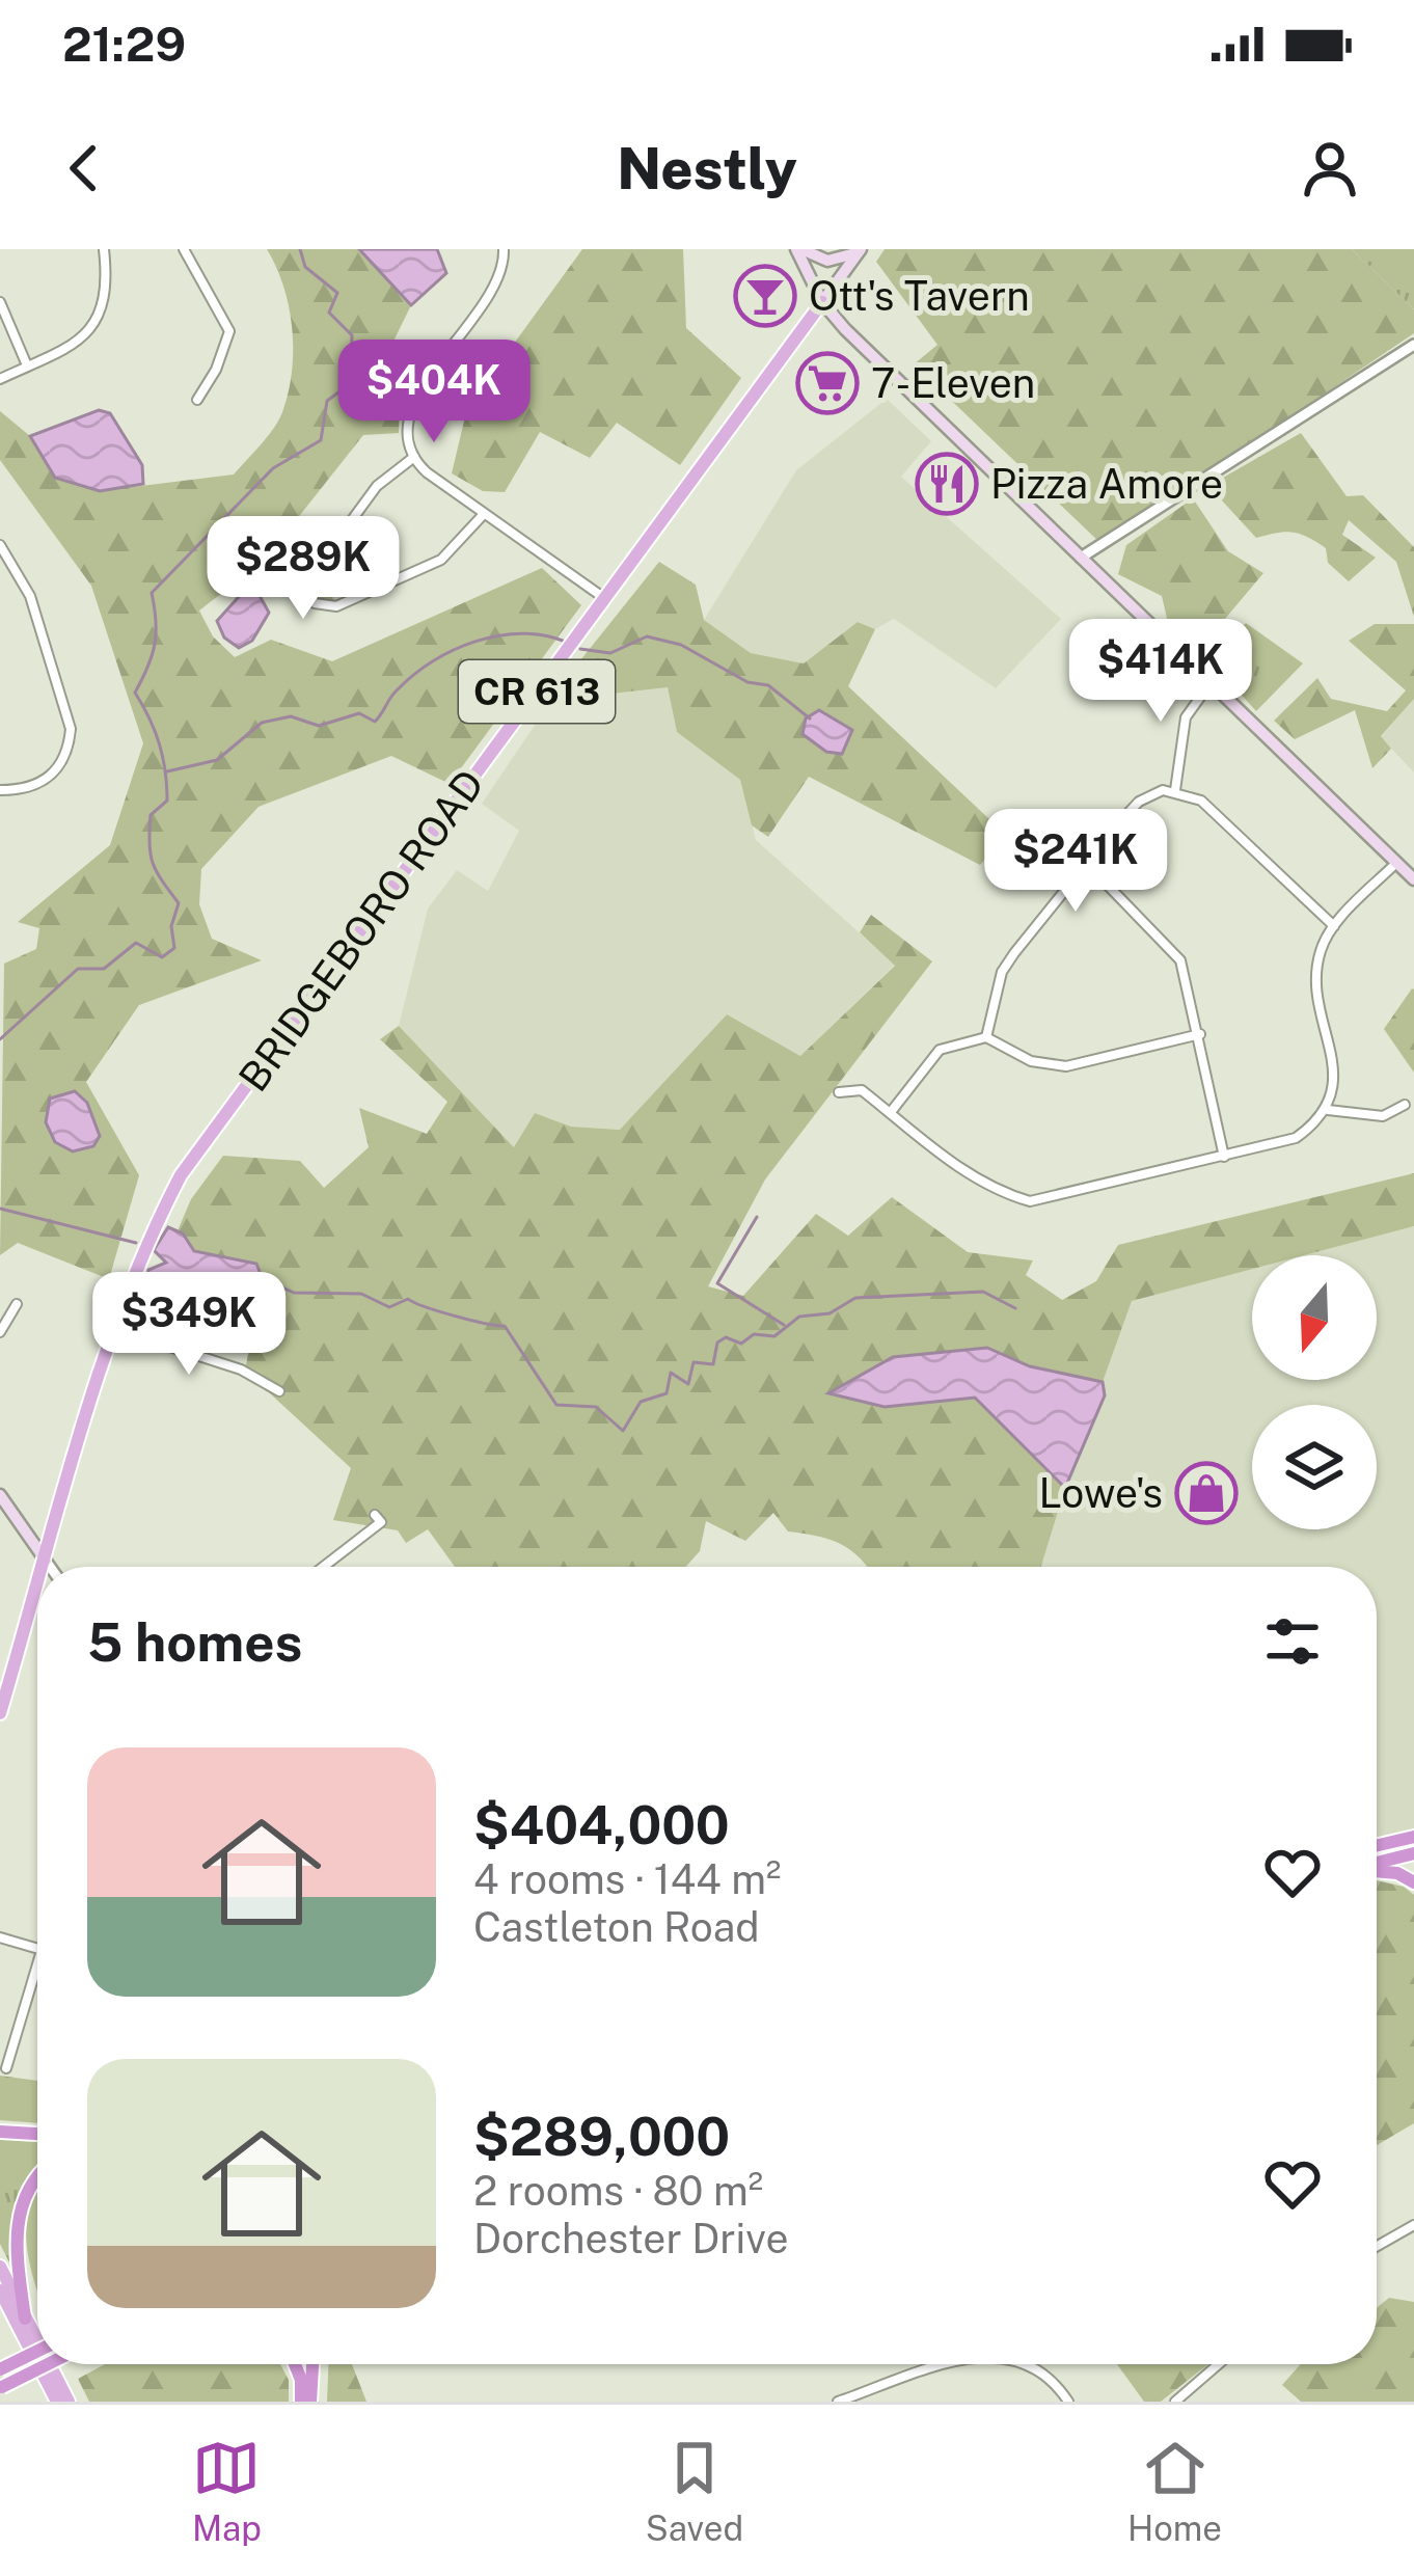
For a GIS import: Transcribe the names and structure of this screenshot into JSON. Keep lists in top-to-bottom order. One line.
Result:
{"streets":{"main road":["CR 613","BRIDGEBORO ROAD"]},"crossings":[["CR 613","BRIDGEBORO ROAD"]],"places":{"bar":["Ott's Tavern"],"supermarket":["7-Eleven"],"restaurant":["Pizza Amore"],"shop":["Lowe's"]},"north":"bottom","page":{"status":"21:29","header":"Nestly","price":["$404K","$289K","$414K","$241K","$349K"],"heading":"5 homes","list":[{"name":"$404,000","note":"4 rooms · 144 m² · Castleton Road"},{"name":"$289,000","note":"2 rooms · 80 m² · Dorchester Drive"}],"tabs":["Map","Saved","Home"]}}
